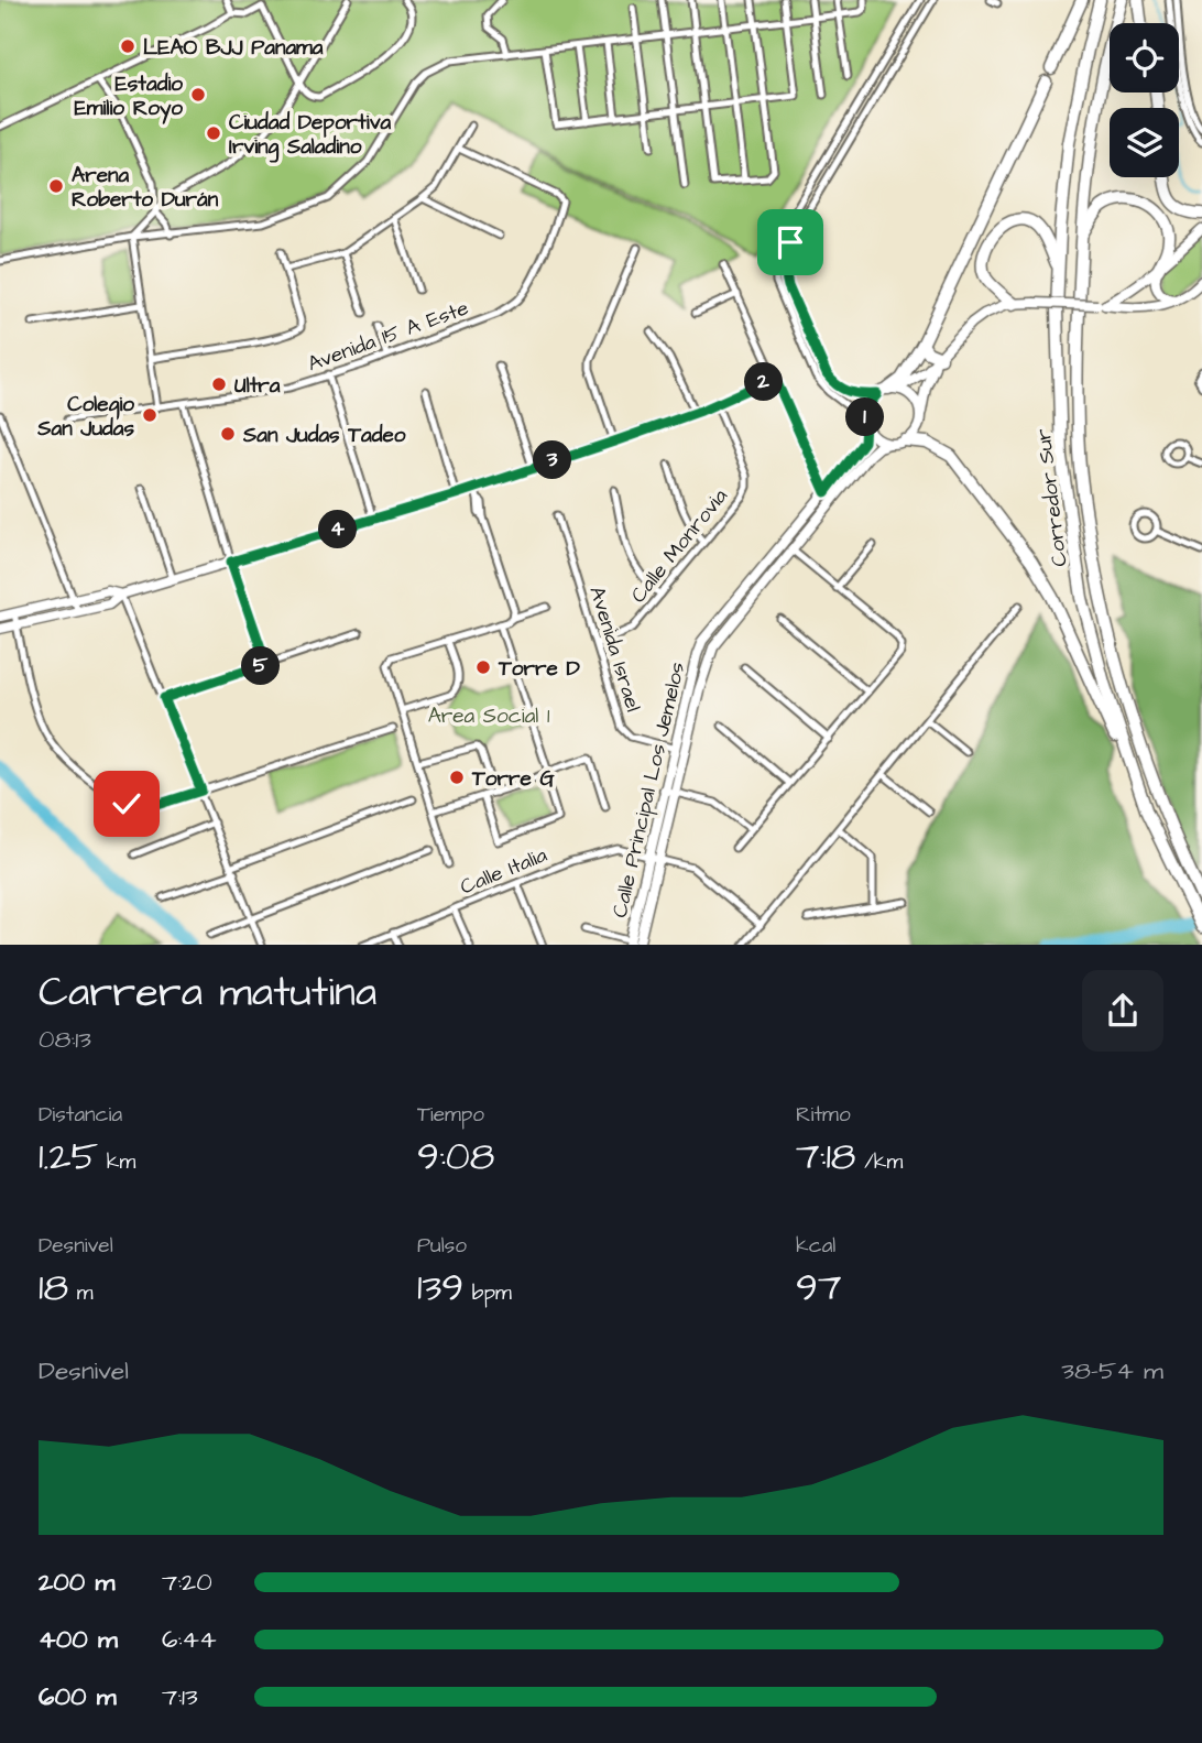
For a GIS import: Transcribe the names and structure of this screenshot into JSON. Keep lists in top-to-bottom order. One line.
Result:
{"streets":{"highway":["Corredor Sur"],"main road":["Calle Principal Los Jemelos"],"street":["Avenida 15 A Este","Calle Monrovia","Avenida Israel","Calle Italia"]},"crossings":[["Calle Monrovia","Avenida Israel"],["Avenida Israel","Calle Principal Los Jemelos"],["Calle Principal Los Jemelos","Calle Italia"]],"parks":["Area Social 1"],"places":["LEAO BJJ Panama","Estadio Emilio Royo","Ciudad Deportiva Irving Saladino","Arena Roberto Durán","Ultra","Colegio San Judas","San Judas Tadeo","Torre D","Torre G"],"page":{"pins":["2","1","3","4","5"],"heading":["Carrera matutina","08:13"],"stats":[["Distancia","1.25 km"],["Tiempo","9:08"],["Ritmo","7:18 /km"],["Desnivel","18 m"],["Pulso","139 bpm"],["kcal","97"]],"chart":["Desnivel","38–54 m"],"list":[{"name":"200 m","note":"7:20"},{"name":"400 m","note":"6:44"},{"name":"600 m","note":"7:13"}]}}
